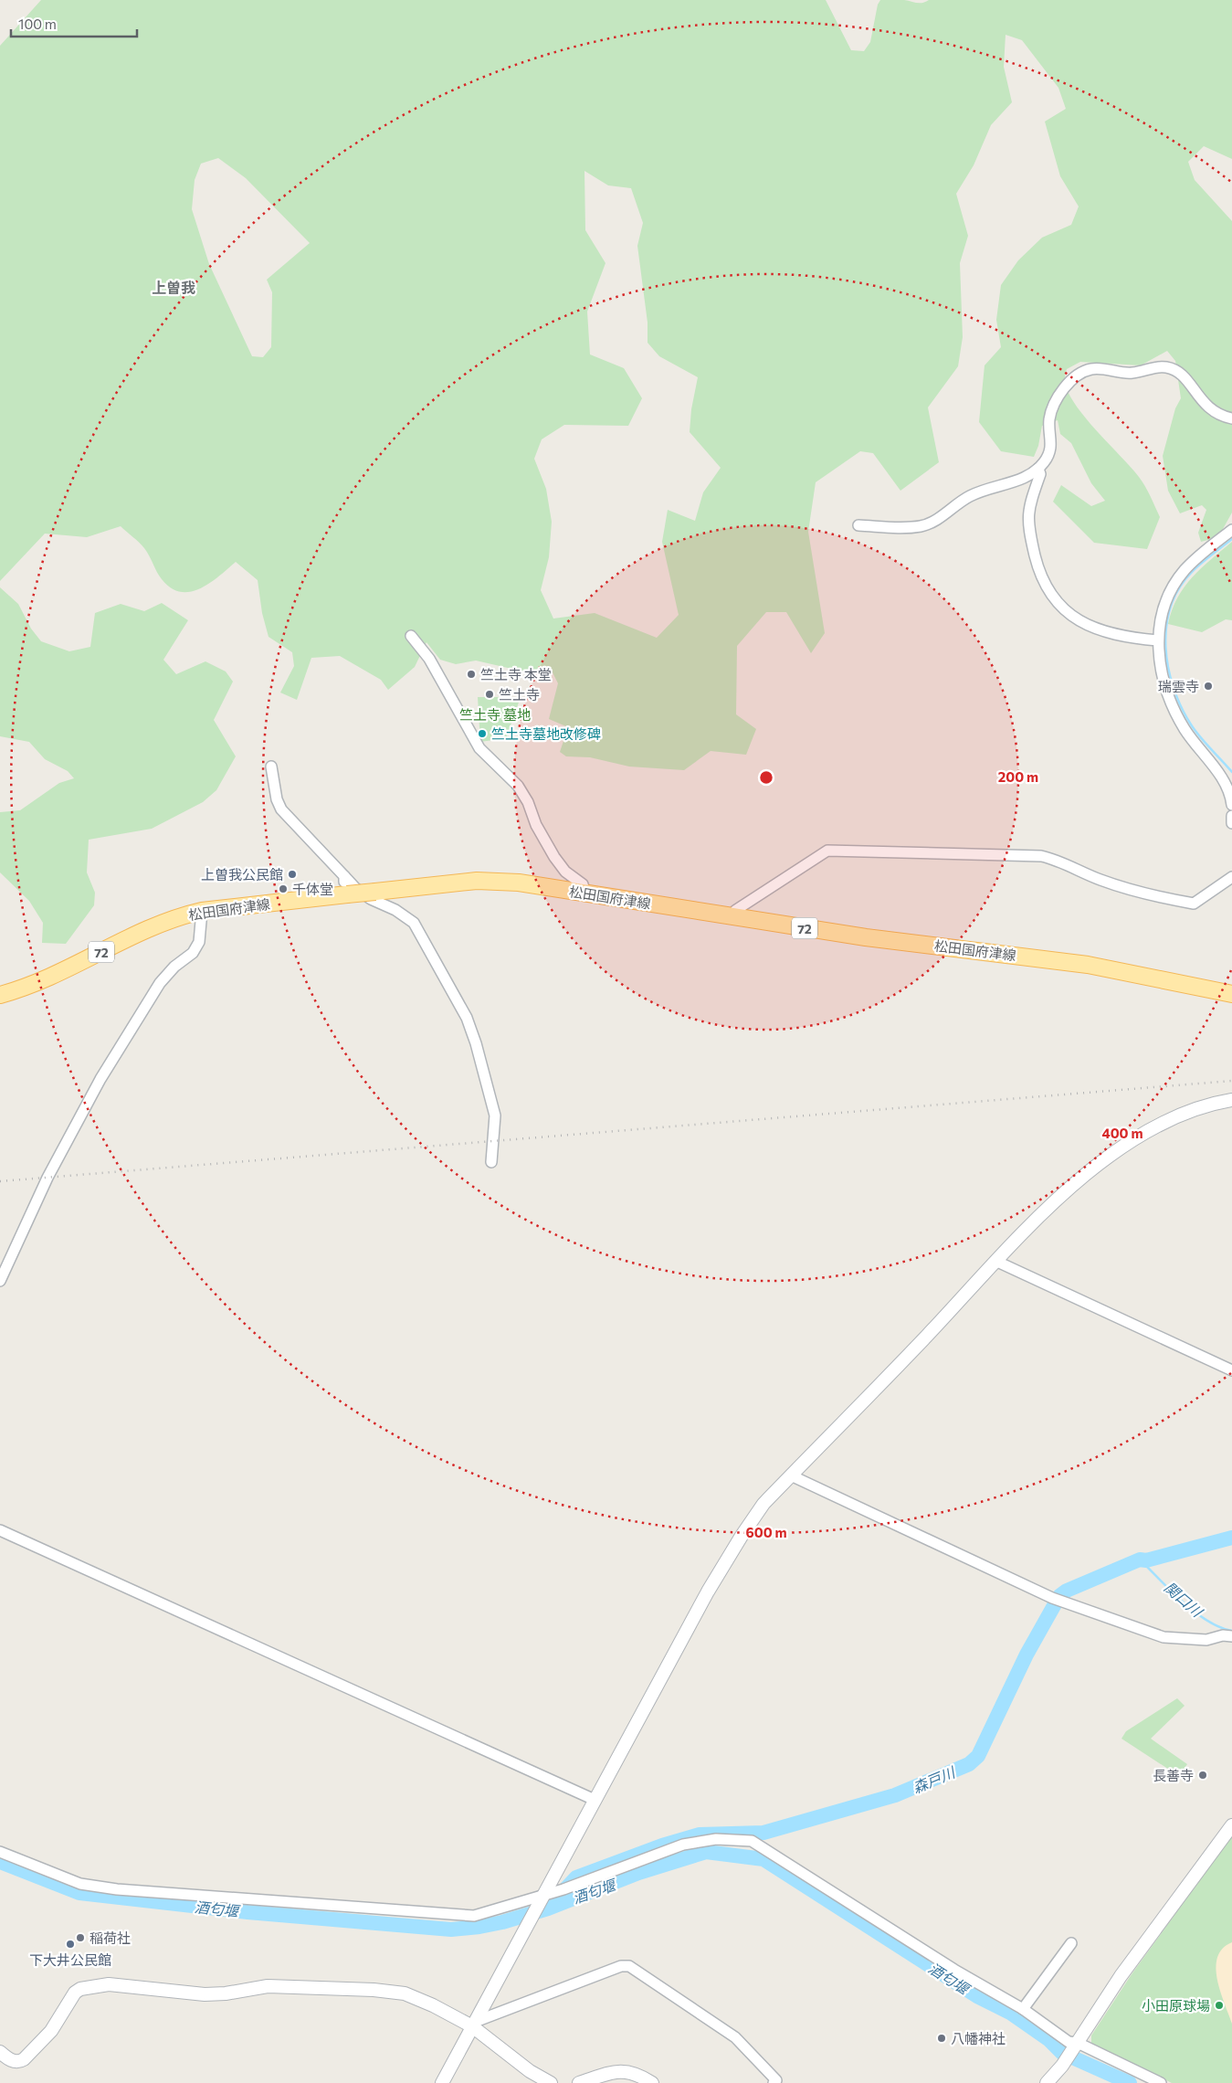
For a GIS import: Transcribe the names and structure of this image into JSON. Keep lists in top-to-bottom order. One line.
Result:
{"streets":{"main road":["松田国府津線","72"]},"districts":["上曽我"],"water":["関口川","森戸川","酒匂堰"],"parks":["竺土寺 墓地"],"places":["竺土寺 本堂","瑞雲寺","竺土寺","竺土寺墓地改修碑","上曽我公民館","千体堂","長善寺","稲荷社","下大井公民館","小田原球場","八幡神社"],"scale_bar":"100 m","rings":["200 m","400 m","600 m"]}
